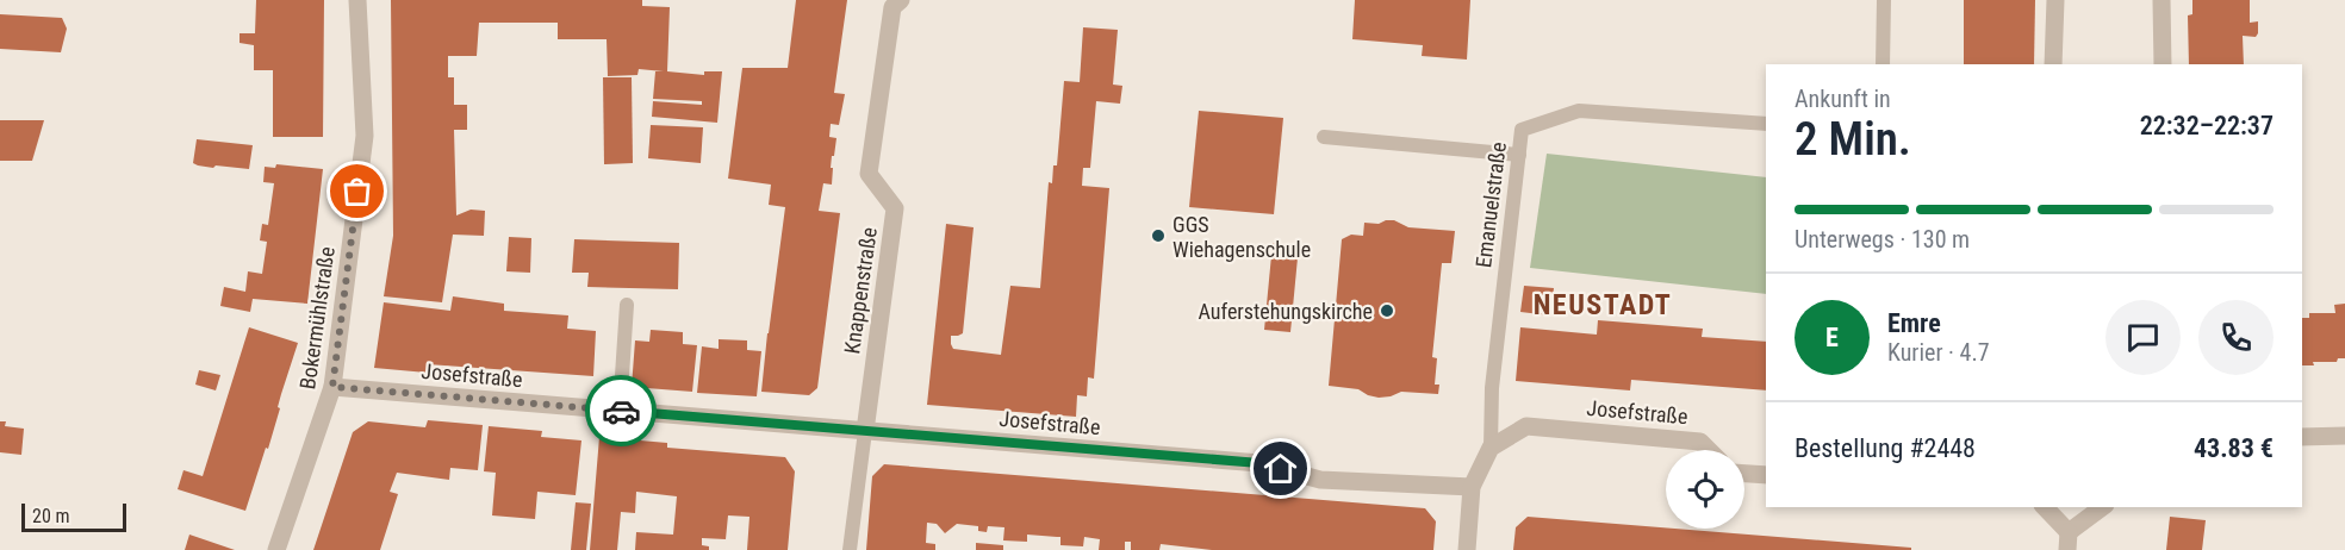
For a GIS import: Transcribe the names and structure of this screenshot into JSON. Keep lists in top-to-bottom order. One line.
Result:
{"streets":{"street":["Knappenstraße","Bokermühlstraße","Josefstraße"],"lane":["Emanuelstraße"]},"crossings":[["Emanuelstraße","Josefstraße"],["Knappenstraße","Josefstraße"],["Bokermühlstraße","Josefstraße"]],"districts":["NEUSTADT"],"places":["GGS Wiehagenschule","Auferstehungskirche"],"scale_bar":"20 m","page":{"heading":["2 Min.","Ankunft in","22:32–22:37"],"panel":["Emre","Kurier · 4.7","Bestellung #2448","43.83 €"],"bar":"Unterwegs · 130 m","round":"E","scale":"20 m"}}
